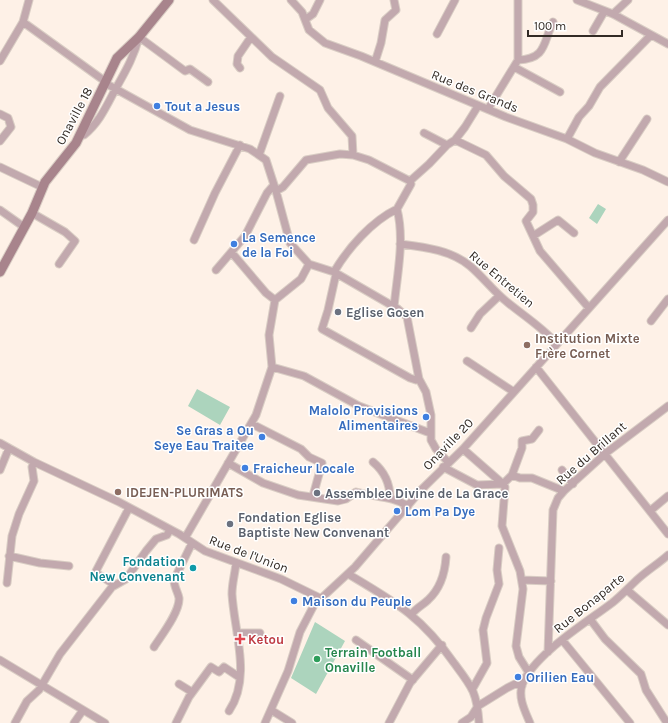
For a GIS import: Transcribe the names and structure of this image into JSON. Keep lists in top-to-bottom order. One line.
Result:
{"streets":{"street":["Rue des Grands","Onaville 18","Rue Entretien","Onaville 20","Rue du Brillant","Rue de l'Union","Rue Bonaparte"]},"crossings":[["Rue Entretien","Onaville 20"],["Onaville 20","Rue de l'Union"],["Rue du Brillant","Rue Bonaparte"]],"places":{"other":["Tout a Jesus","La Semence de la Foi","Eglise Gosen","Institution Mixte Frère Cornet","Malolo Provisions Alimentaires","Se Gras a Ou Seye Eau Traitee","Fraicheur Locale","IDEJEN-PLURIMATS","Assemblee Divine de La Grace","Lom Pa Dye","Fondation Eglise Baptiste New Convenant","Fondation New Convenant","Maison du Peuple","Terrain Football Onaville","Orilien Eau"],"health":["Ketou"]},"scale_bar":"100 m"}
